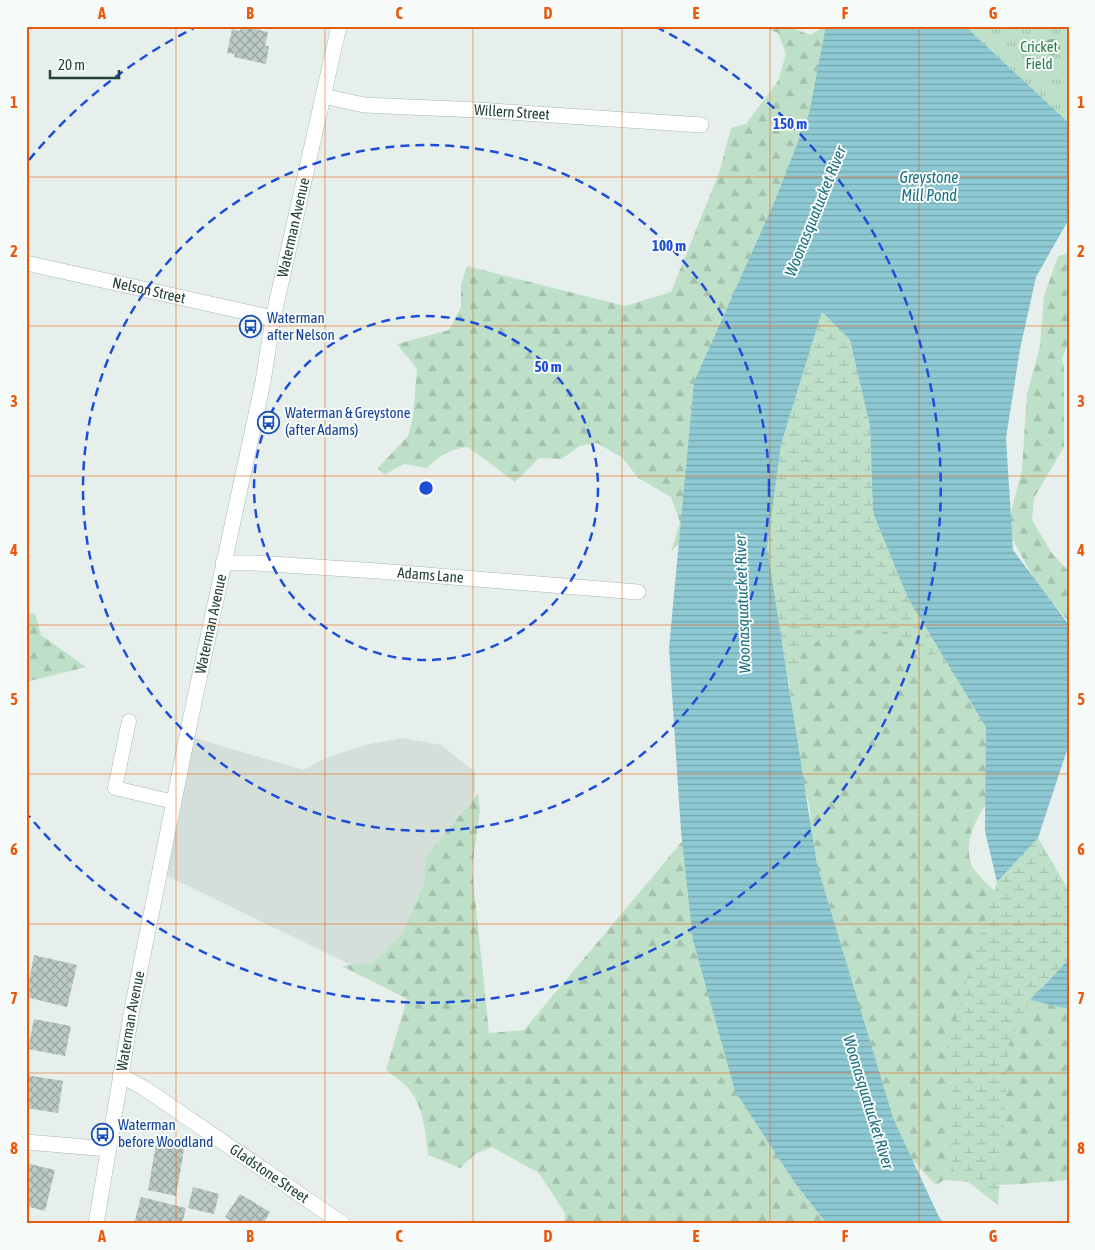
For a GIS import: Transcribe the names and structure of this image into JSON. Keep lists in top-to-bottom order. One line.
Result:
{"streets":{"street":["Willern Street","Waterman Avenue","Nelson Street","Adams Lane","Gladstone Street"]},"crossings":[["Willern Street","Waterman Avenue"],["Waterman Avenue","Nelson Street"],["Waterman Avenue","Adams Lane"],["Waterman Avenue","Gladstone Street"]],"water":["Greystone Mill Pond","Woonasquatucket River"],"parks":["Cricket Field"],"places":{"bus stop":["Waterman after Nelson","Waterman & Greystone (after Adams)","Waterman before Woodland"]},"scale_bar":"20 m","grid":{"columns":["A","B","C","D","E","F","G"],"rows":["1","2","3","4","5","6","7","8"]},"rings":["150 m","100 m","50 m"]}
